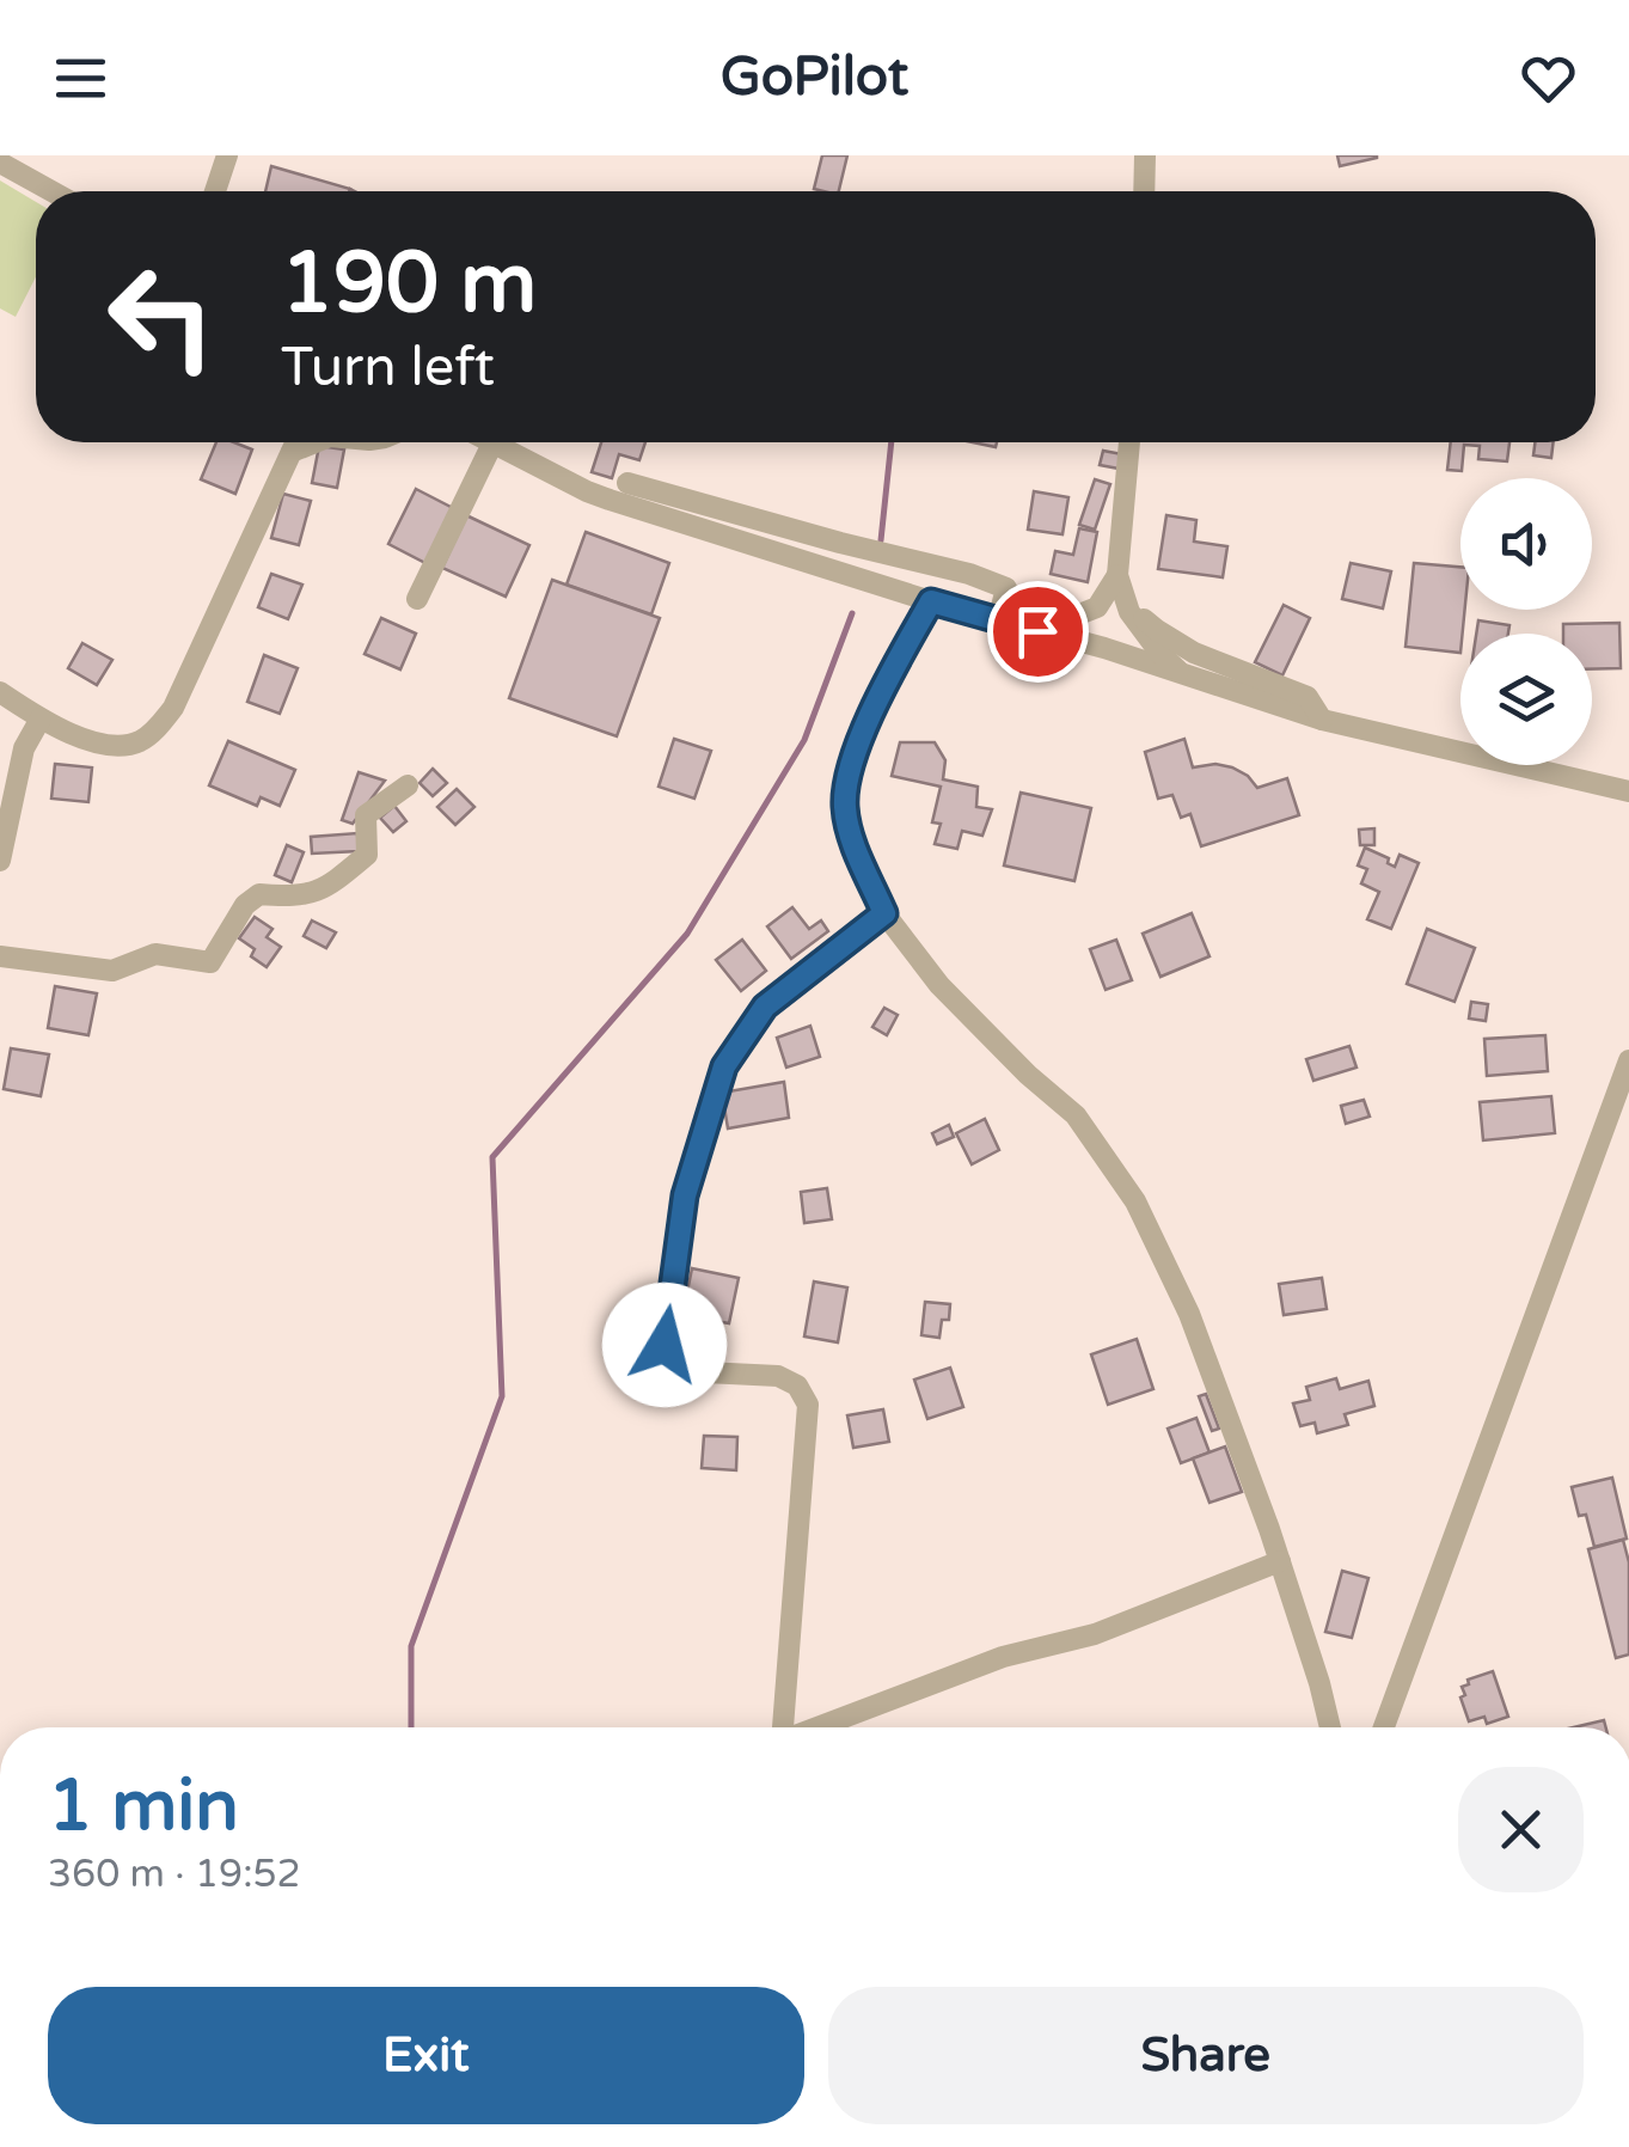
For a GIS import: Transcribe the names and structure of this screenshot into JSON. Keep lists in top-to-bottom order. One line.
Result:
{"page":{"header":"GoPilot","turn":["190 m","Turn left"],"heading":["1 min","360 m · 19:52"],"buttons":["Exit","Share"]}}
